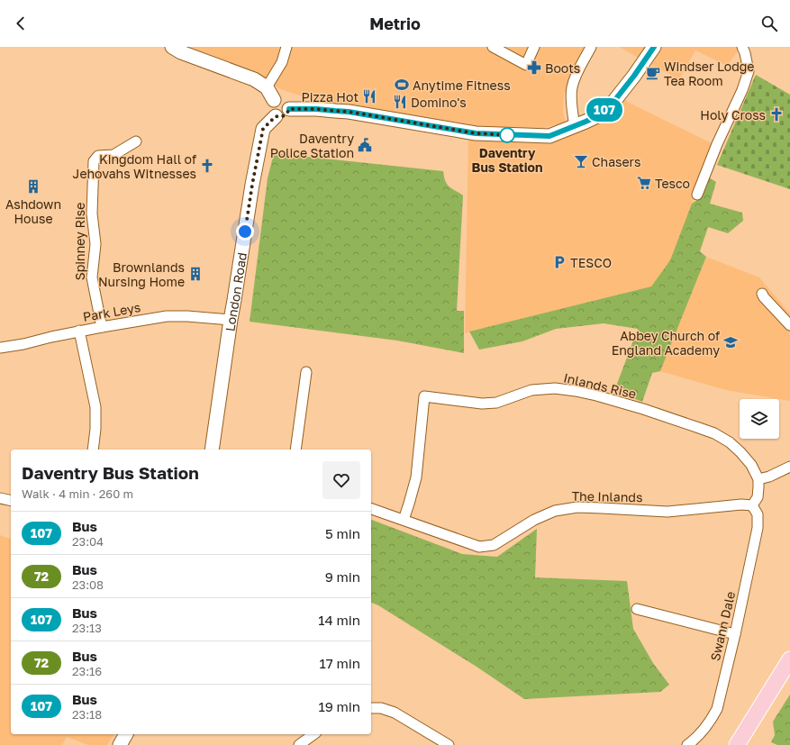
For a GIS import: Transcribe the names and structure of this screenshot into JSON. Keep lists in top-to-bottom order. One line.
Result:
{"streets":{"main road":["London Road"],"street":["Spinney Rise","Park Leys","Inlands Rise","The Inlands","Swann Dale"]},"crossings":[["Spinney Rise","Park Leys"],["London Road","Park Leys"],["Inlands Rise","The Inlands"],["The Inlands","Swann Dale"]],"places":{"pharmacy":["Boots"],"cafe":["Windser Lodge Tea Room"],"sports":["Anytime Fitness"],"restaurant":["Pizza Hot","Domino's"],"church":["Holy Cross","Kingdom Hall of Jehovahs Witnesses"],"other":["Daventry Bus Station"],"public building":["Daventry Police Station"],"bar":["Chasers"],"supermarket":["Tesco"],"building":["Ashdown House","Brownlands Nursing Home"],"parking":["TESCO"],"school or university":["Abbey Church of England Academy"]},"lines":["bus line 107"],"page":{"header":"Metrio","on_map":"107","heading":["Daventry Bus Station","Walk · 4 min · 260 m"],"list":[{"mark":"107","name":"Bus","note":"23:04","value":"5 min"},{"mark":"72","name":"Bus","note":"23:08","value":"9 min"},{"mark":"107","name":"Bus","note":"23:13","value":"14 min"},{"mark":"72","name":"Bus","note":"23:16","value":"17 min"},{"mark":"107","name":"Bus","note":"23:18","value":"19 min"}]}}
